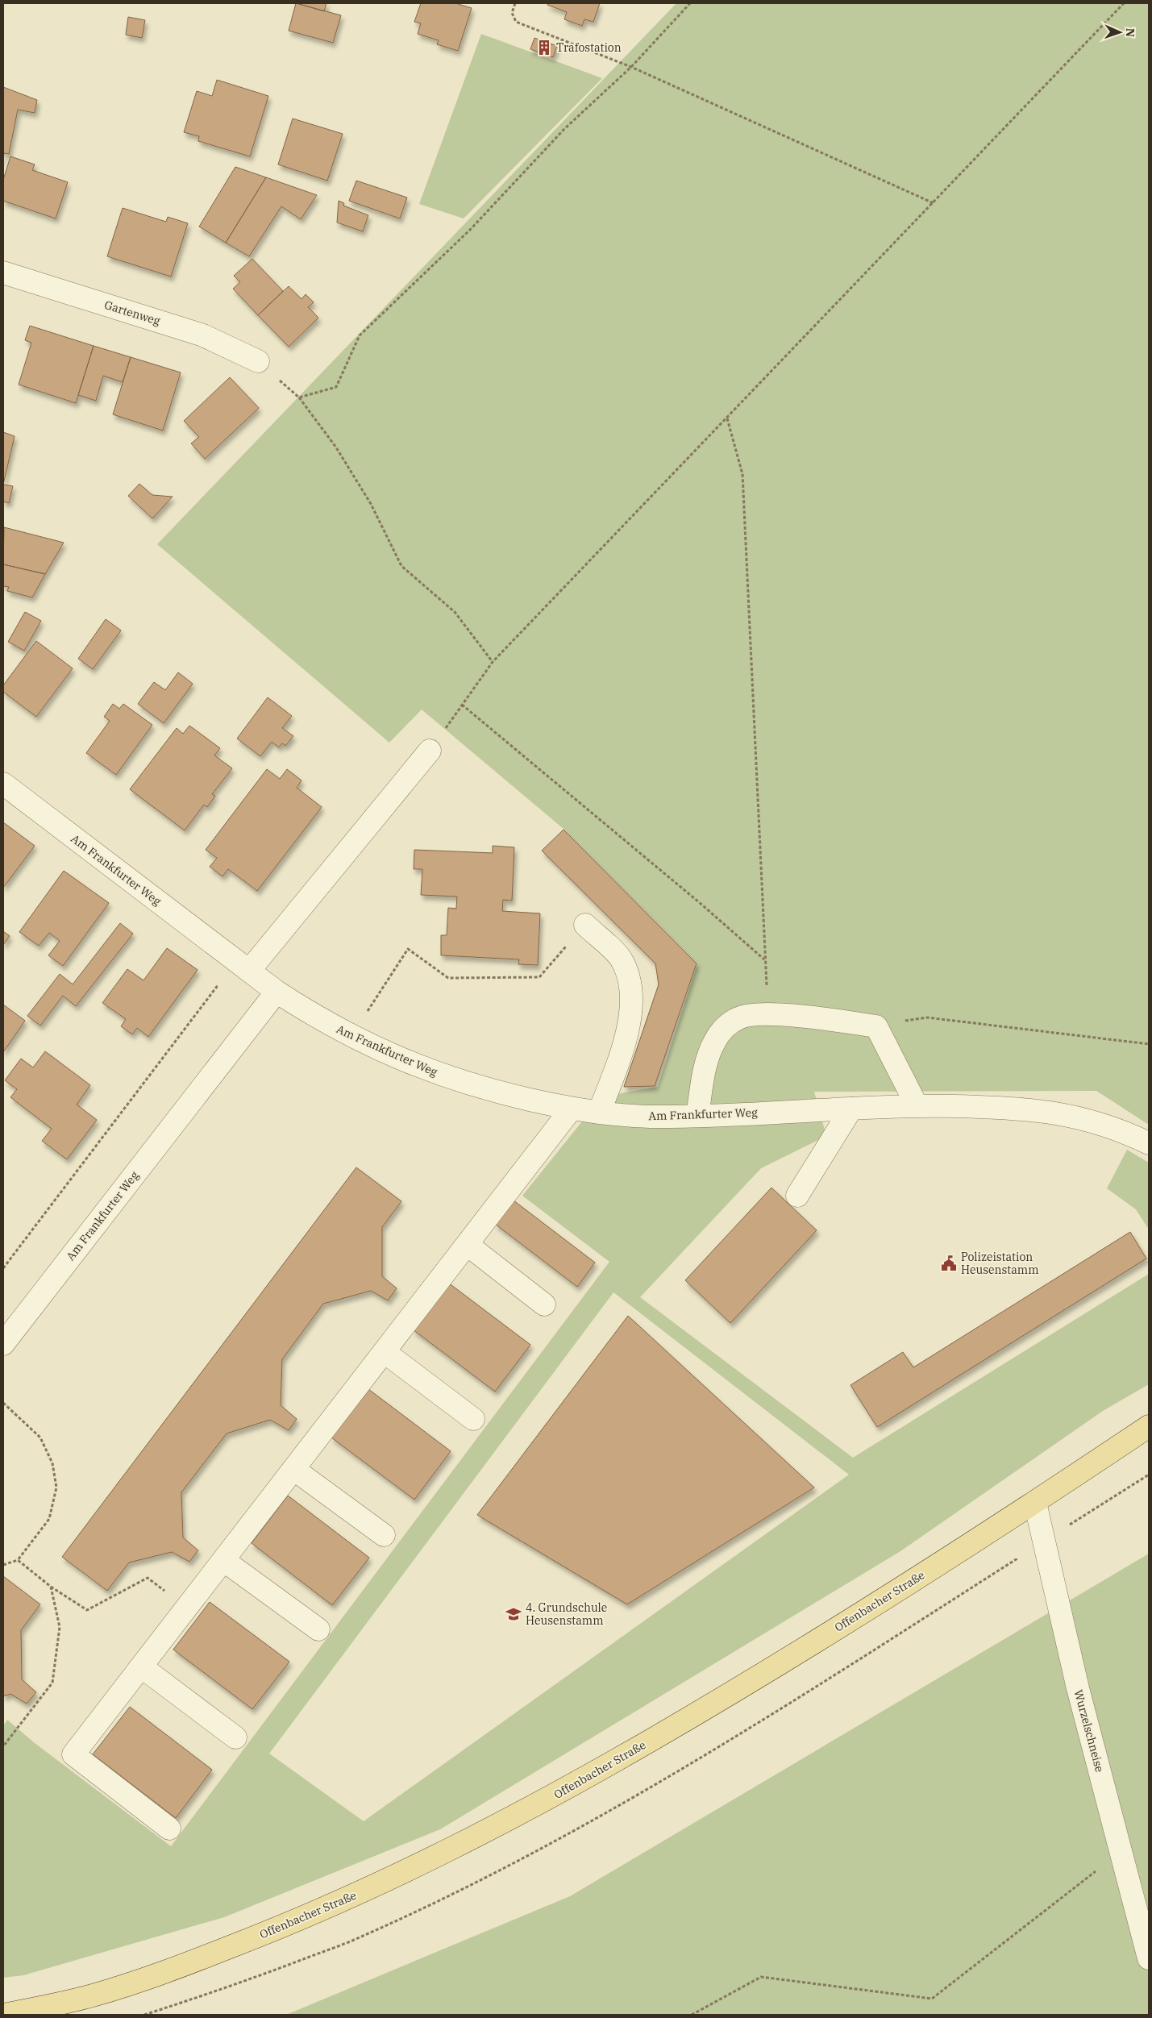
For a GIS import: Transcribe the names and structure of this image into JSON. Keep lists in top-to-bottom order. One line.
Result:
{"streets":{"main road":["Offenbacher Straße"],"street":["Gartenweg","Am Frankfurter Weg","Wurzelschneise"]},"crossings":[["Offenbacher Straße","Wurzelschneise"]],"places":{"building":["Trafostation"],"public building":["Polizeistation Heusenstamm"],"school or university":["4. Grundschule Heusenstamm"]},"north":"right"}
